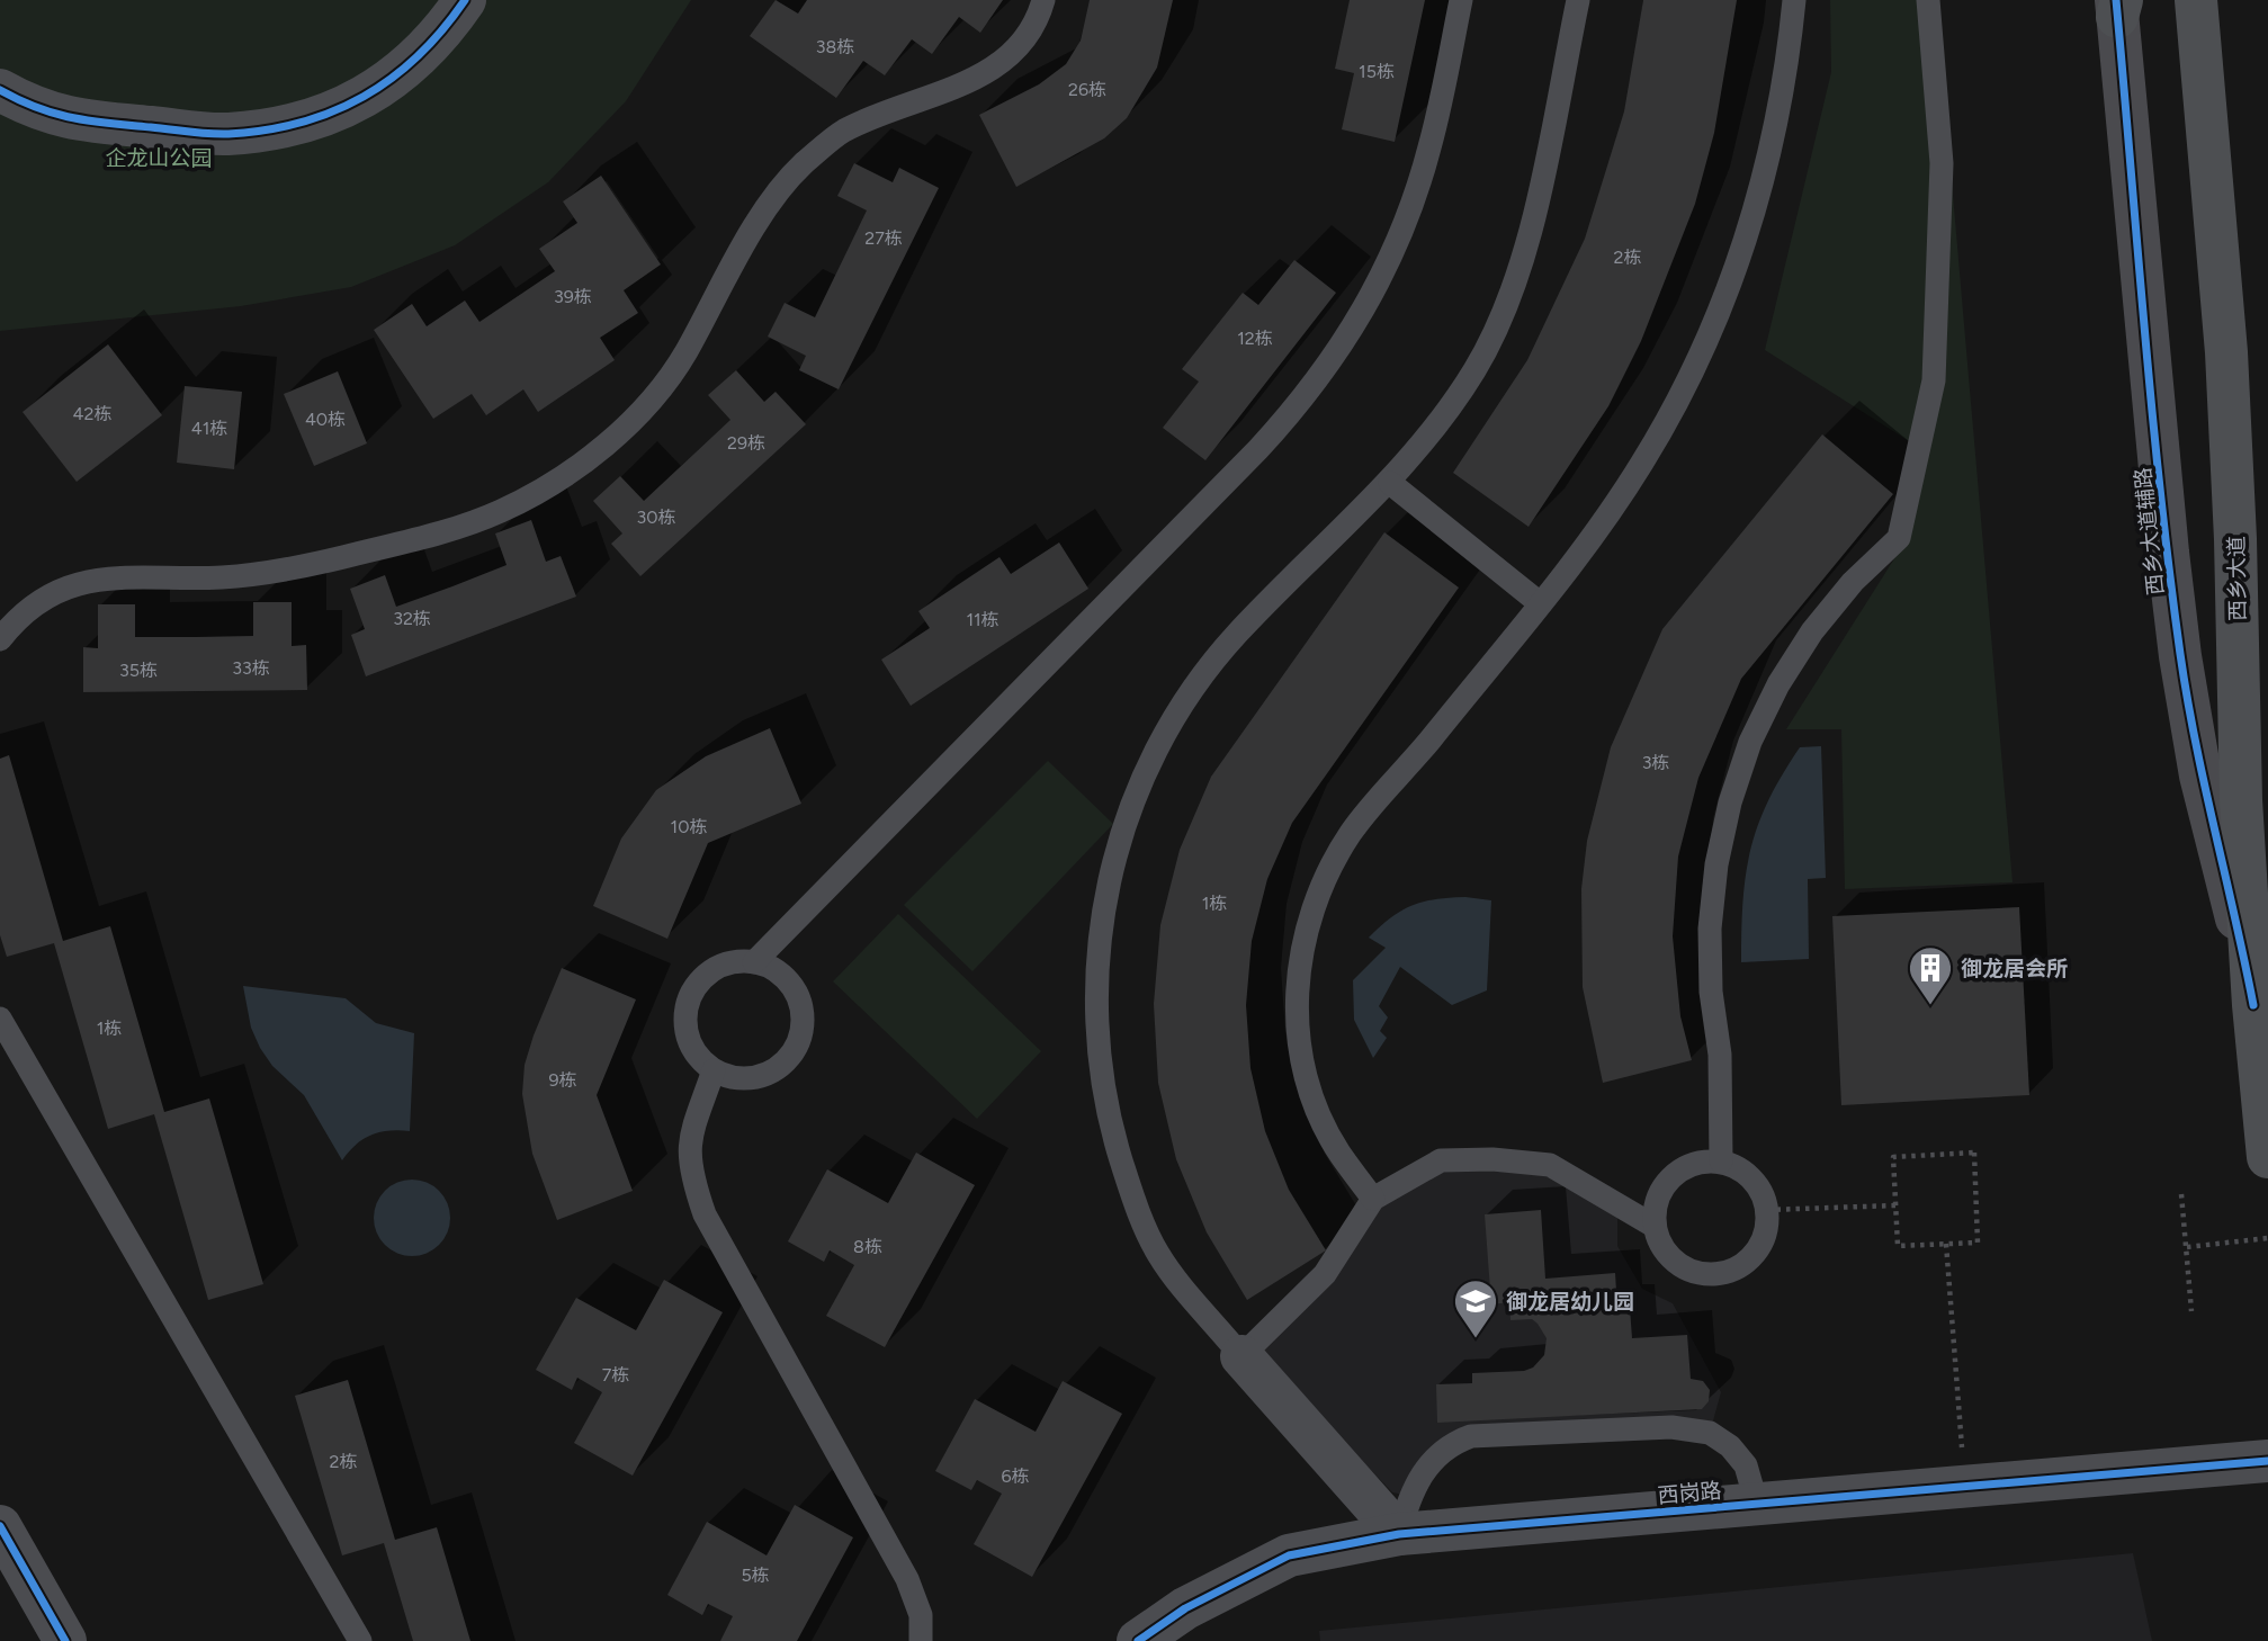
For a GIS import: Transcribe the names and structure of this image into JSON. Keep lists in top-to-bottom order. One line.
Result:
{"streets":{"main road":["西乡大道"],"street":["西乡大道辅路","西岗路"]},"crossings":[["西乡大道辅路","西乡大道"]],"parks":["企龙山公园"],"places":{"building":["御龙居会所"],"school or university":["御龙居幼儿园"]},"house_numbers":["38栋","15栋","26栋","27栋","2栋","39栋","12栋","42栋","40栋","41栋","29栋","30栋","32栋","11栋","33栋","35栋","3栋","10栋","1栋","1栋","9栋","8栋","7栋","2栋","6栋","5栋"]}
